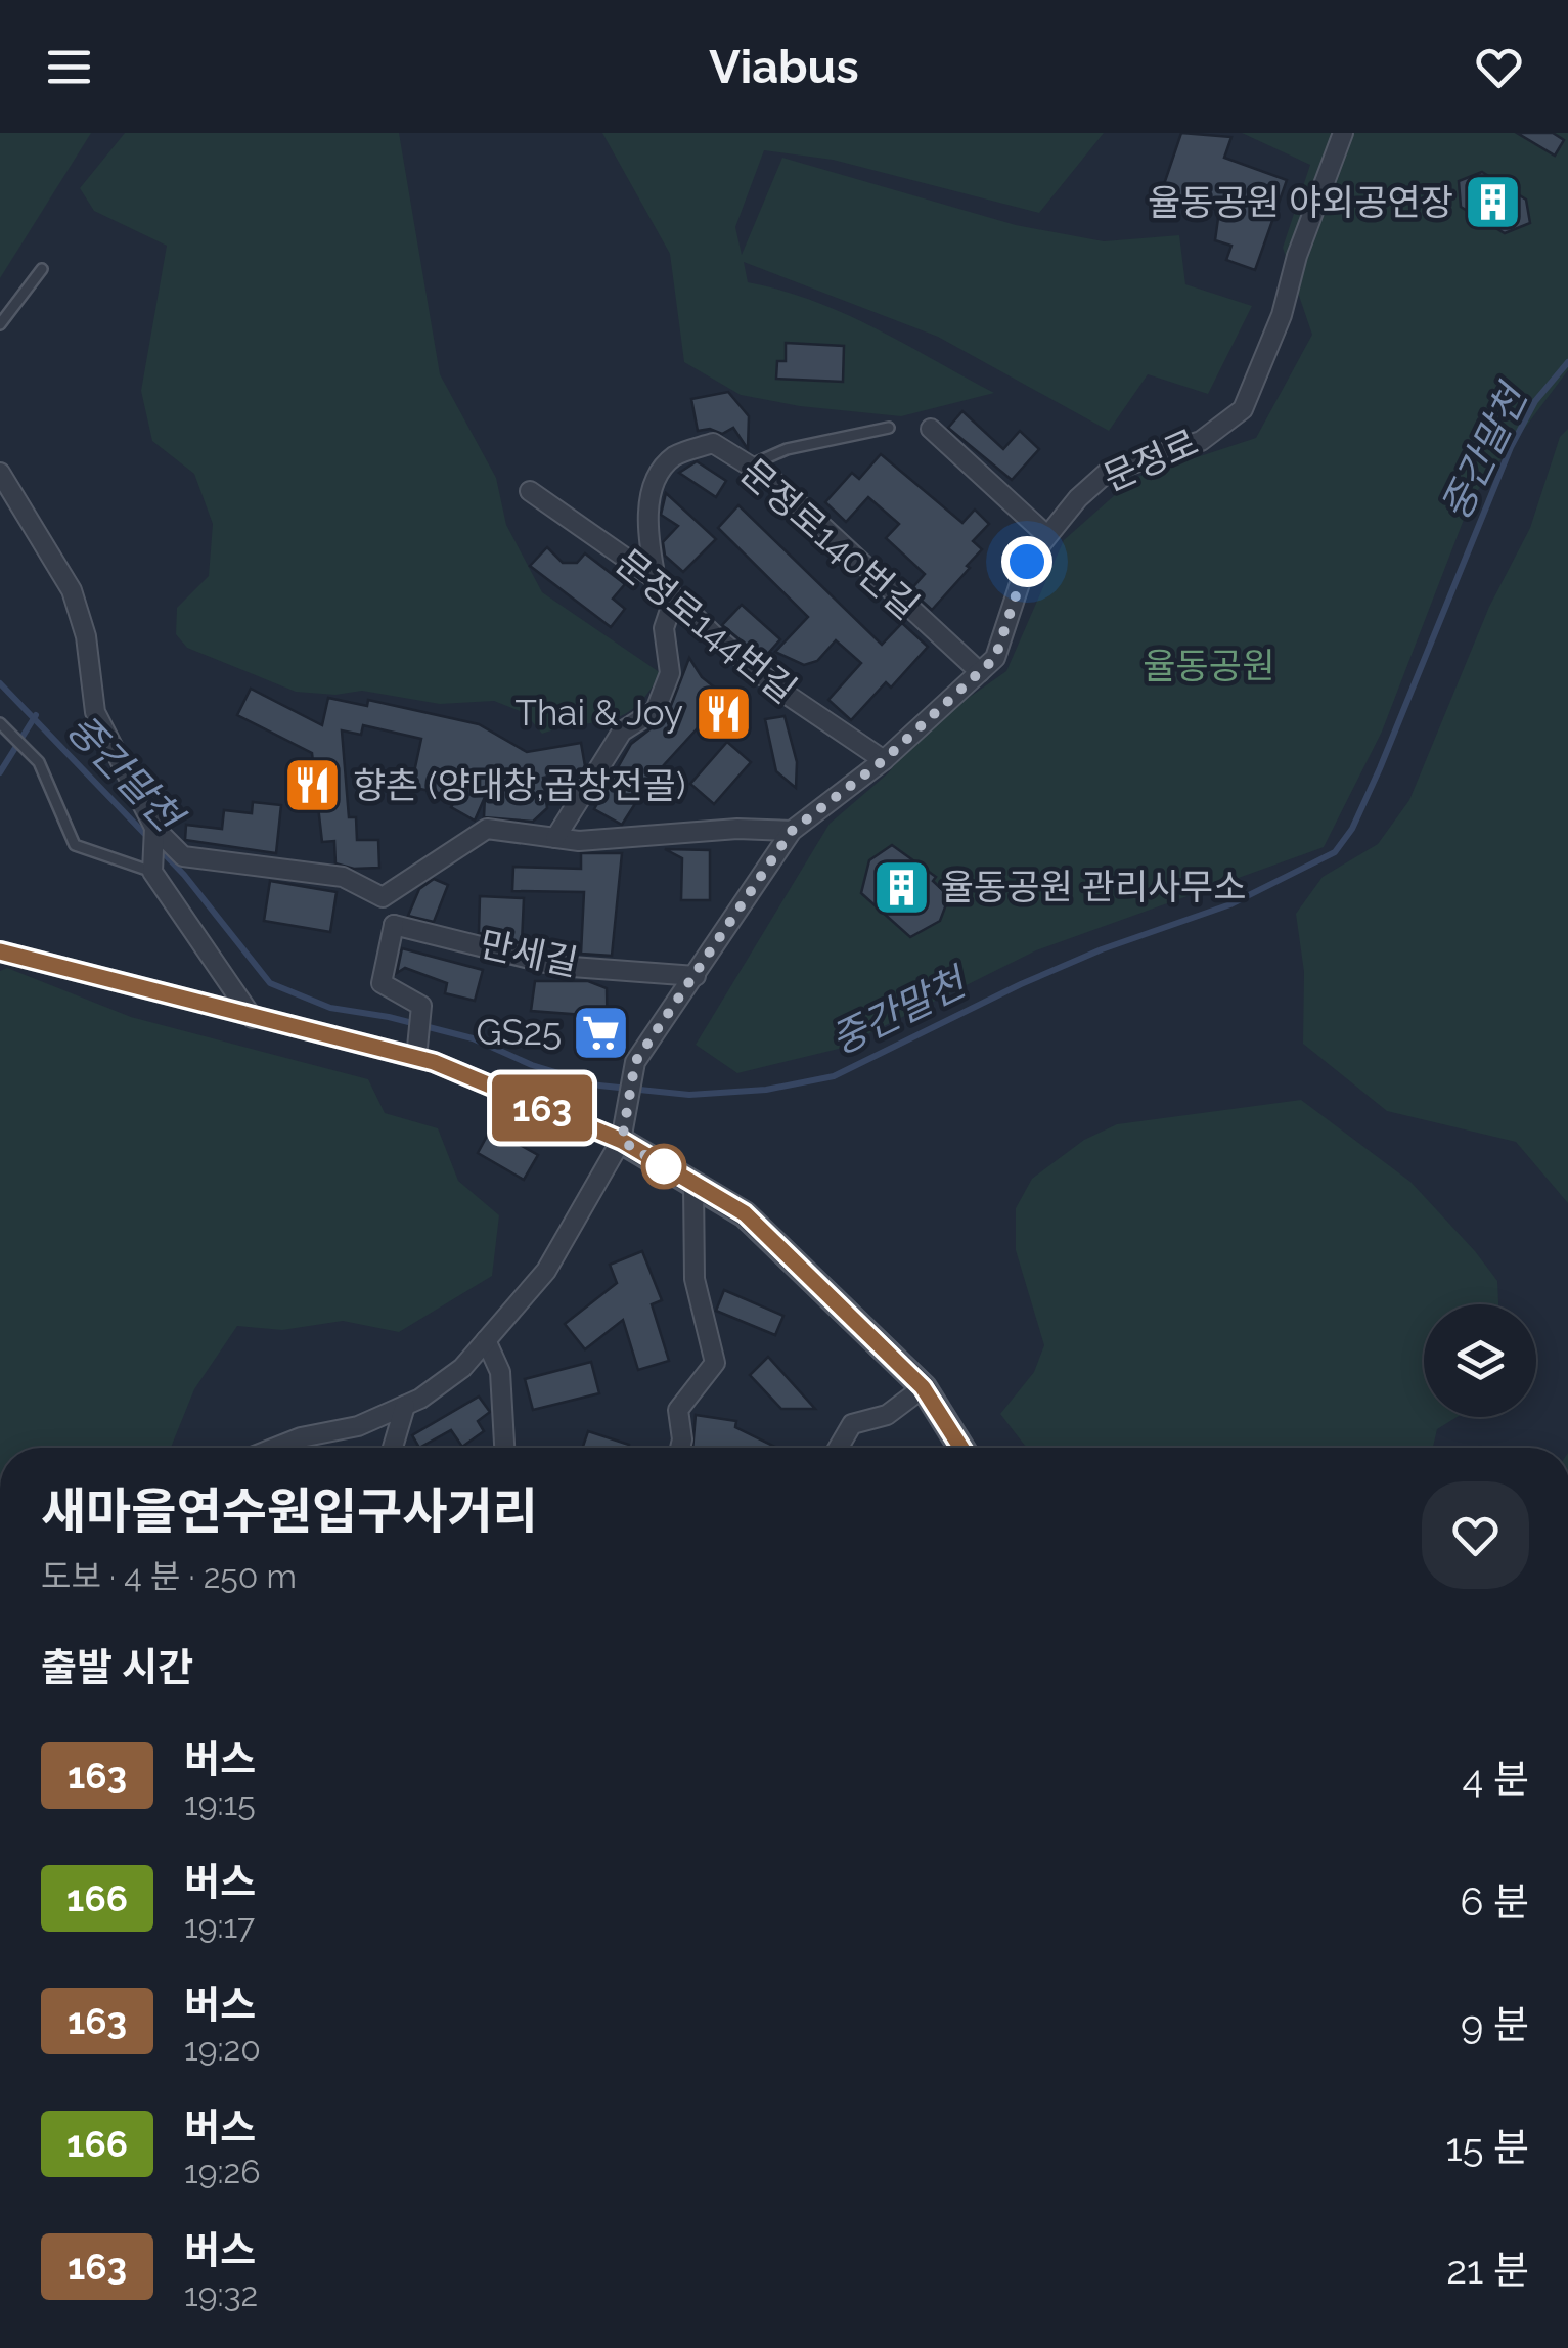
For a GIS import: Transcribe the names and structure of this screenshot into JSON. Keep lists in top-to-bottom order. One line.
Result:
{"streets":{"street":["문정로","문정로140번길","문정로144번길","만세길"]},"crossings":[["문정로","문정로140번길"],["문정로","문정로144번길"],["문정로","만세길"],["문정로140번길","문정로144번길"]],"water":["중간말천"],"parks":["율동공원"],"places":{"building":["율동공원 야외공연장","율동공원 관리사무소"],"restaurant":["Thai & Joy","향촌 (양대창,곱창전골)"],"supermarket":["GS25"]},"lines":["bus line 163"],"page":{"header":"Viabus","on_map":"163","heading":[["새마을연수원입구사거리","도보 · 4 분 · 250 m"],"출발 시간"],"list":[{"mark":"163","name":"버스","note":"19:15","value":"4 분"},{"mark":"166","name":"버스","note":"19:17","value":"6 분"},{"mark":"163","name":"버스","note":"19:20","value":"9 분"},{"mark":"166","name":"버스","note":"19:26","value":"15 분"},{"mark":"163","name":"버스","note":"19:32","value":"21 분"}]}}
